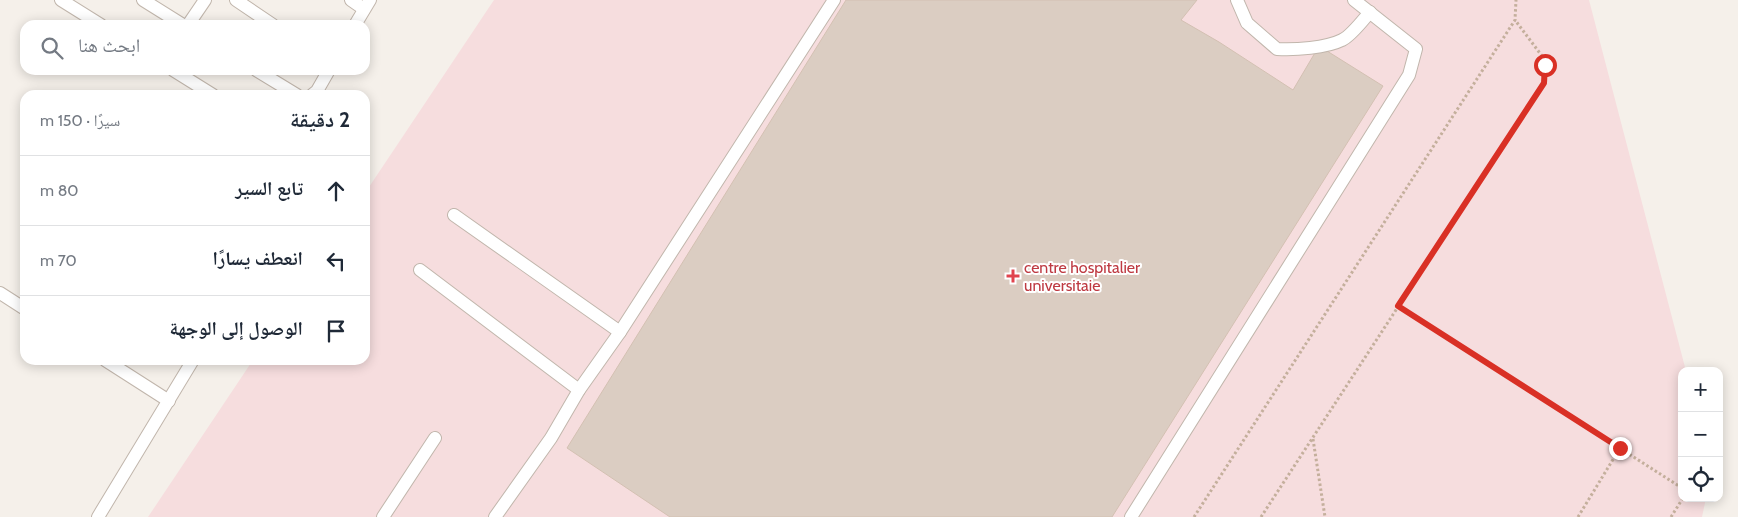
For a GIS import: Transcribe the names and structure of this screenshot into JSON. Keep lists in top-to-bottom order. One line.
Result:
{"places":{"health":["centre hospitalier universitaie"]},"page":{"search":"ابحث هنا","heading":["2 دقيقة","سيرًا · 150 m"],"list":[["تابع السير","80 m"],["انعطف يسارًا","70 m"],"الوصول إلى الوجهة"],"map_buttons":["+","−"]}}
